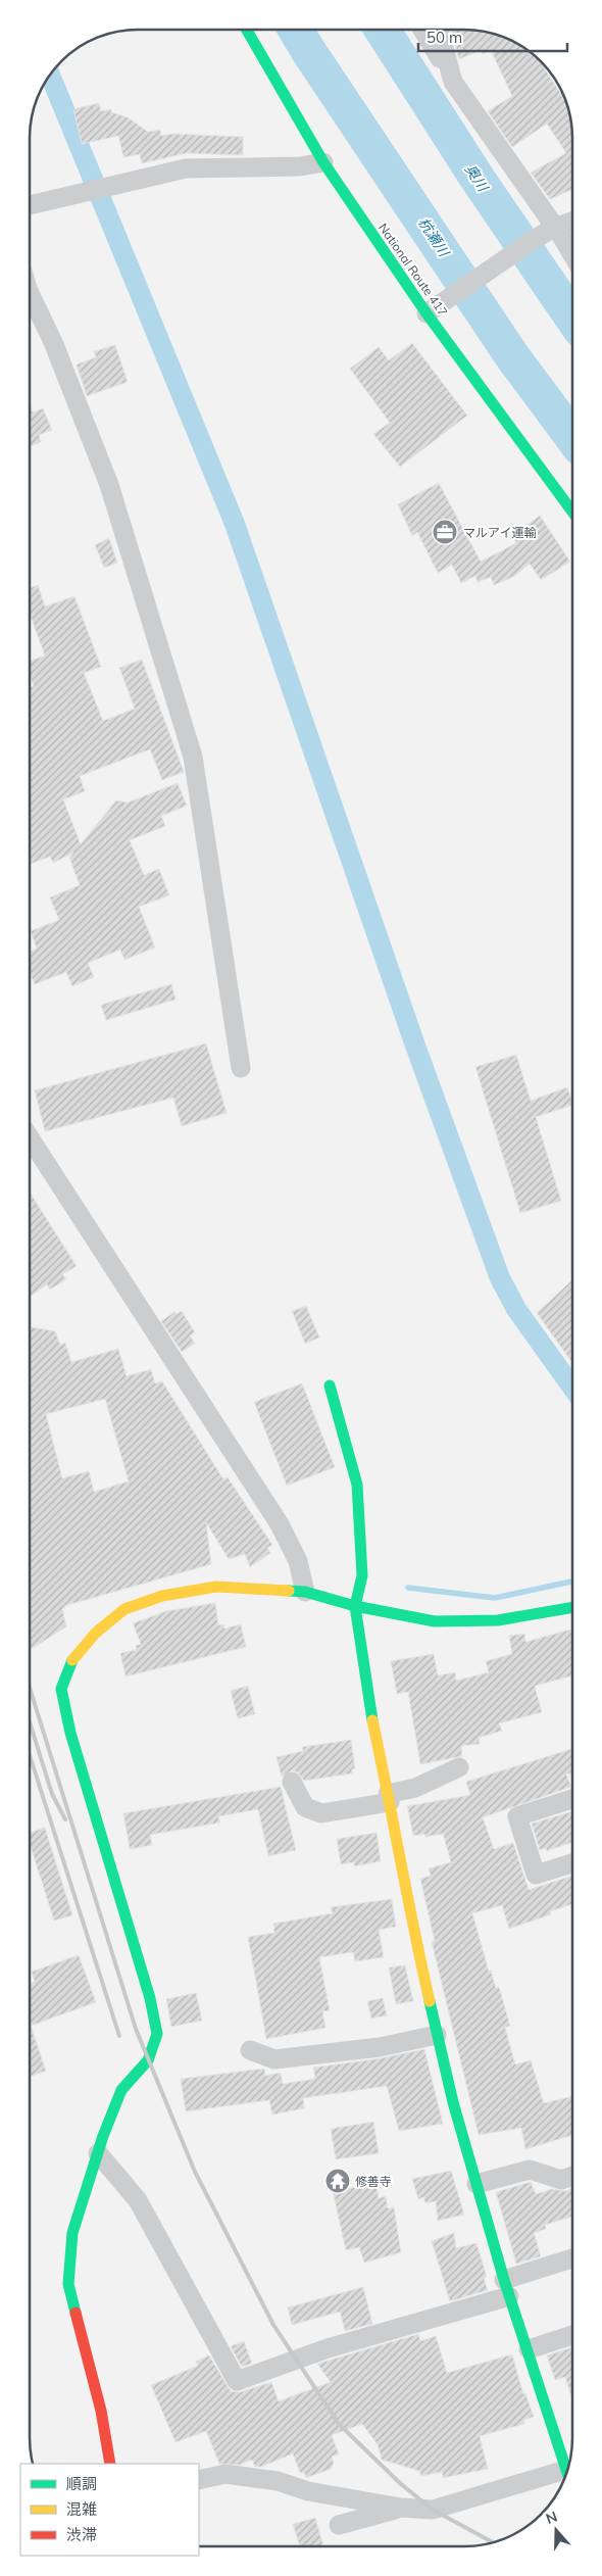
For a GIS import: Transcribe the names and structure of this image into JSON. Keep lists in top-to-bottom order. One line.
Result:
{"streets":{"main road":["National Route 417"]},"water":["奥川","杭瀬川"],"places":{"office":["マルアイ運輸"],"temple":["修善寺"]},"legend":["順調","混雑","渋滞"],"scale_bar":"50 m","north":"top"}
